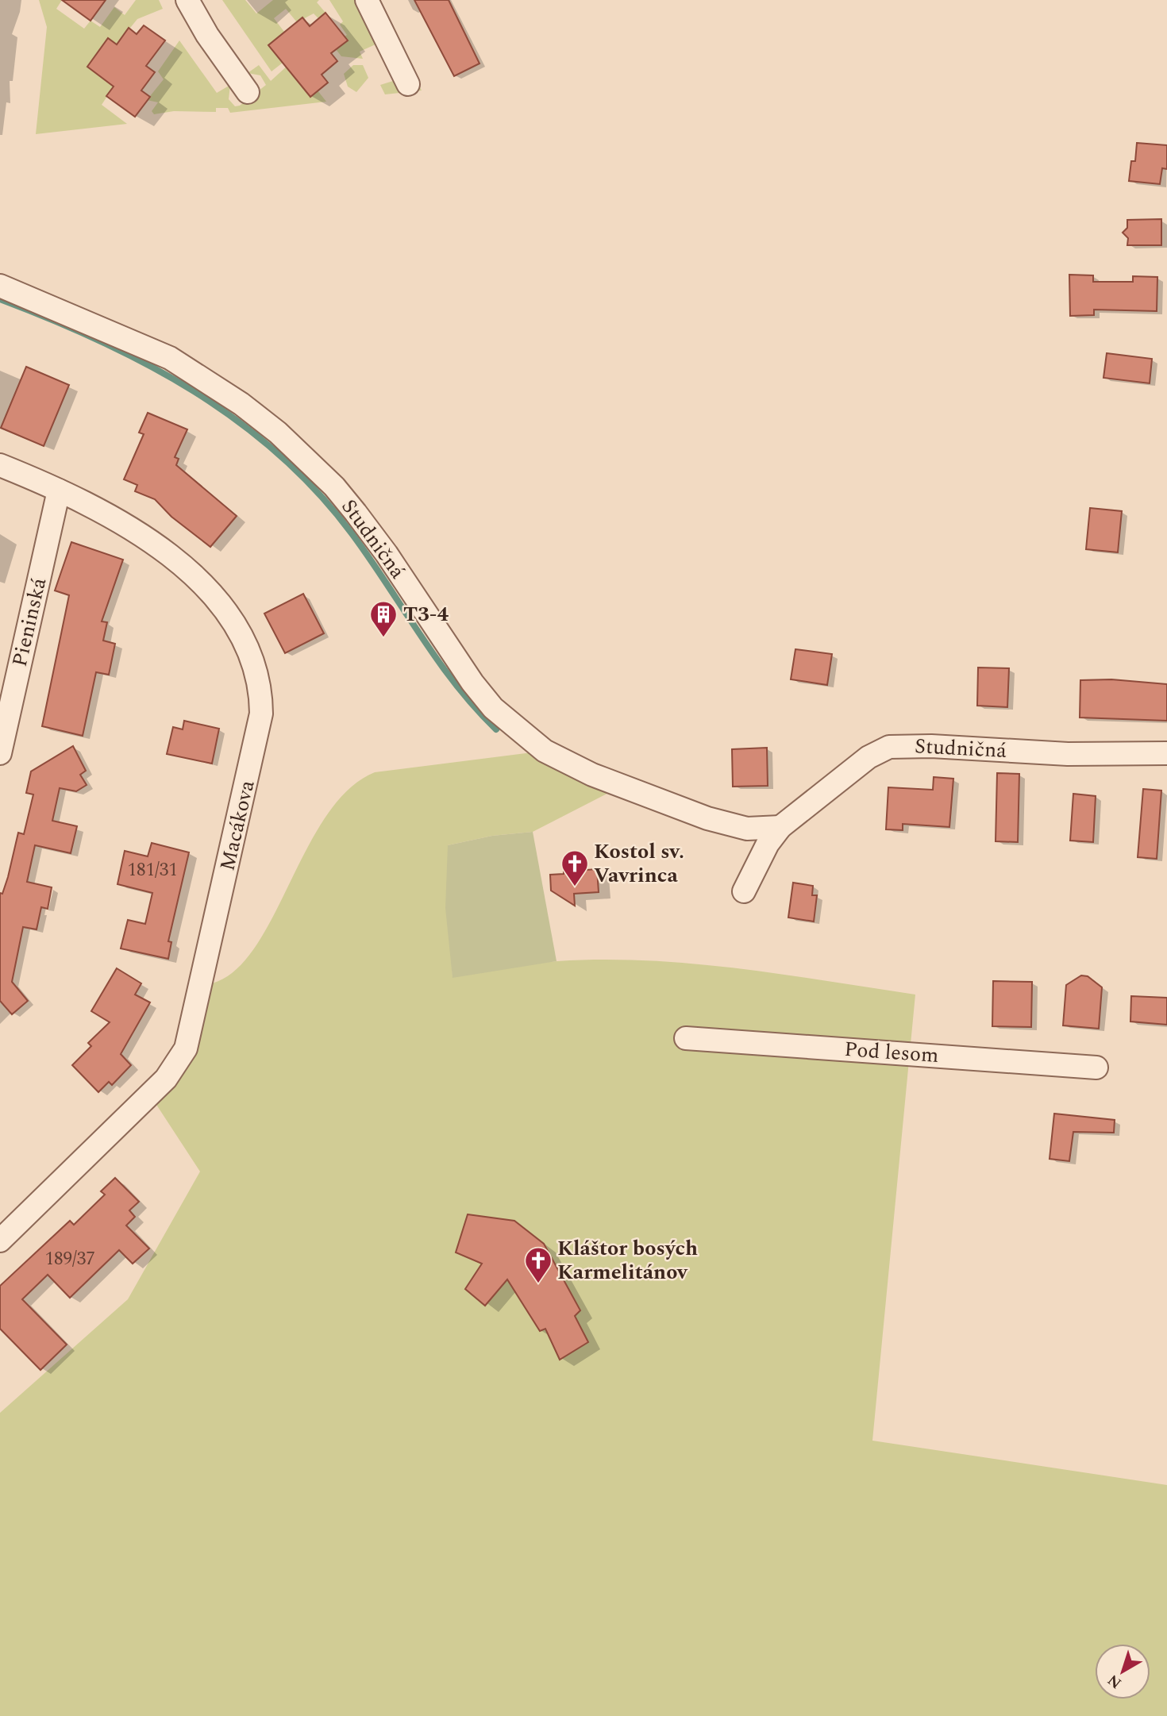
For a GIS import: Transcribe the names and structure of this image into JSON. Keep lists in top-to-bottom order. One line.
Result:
{"streets":{"street":["Studničná","Pieninská","Macákova","Pod lesom"]},"crossings":[["Pieninská","Macákova"]],"places":{"building":["T3-4"],"church":["Kostol sv. Vavrinca","Kláštor bosých Karmelitánov"]},"house_numbers":["181/31","189/37"],"north":"bottom left"}
